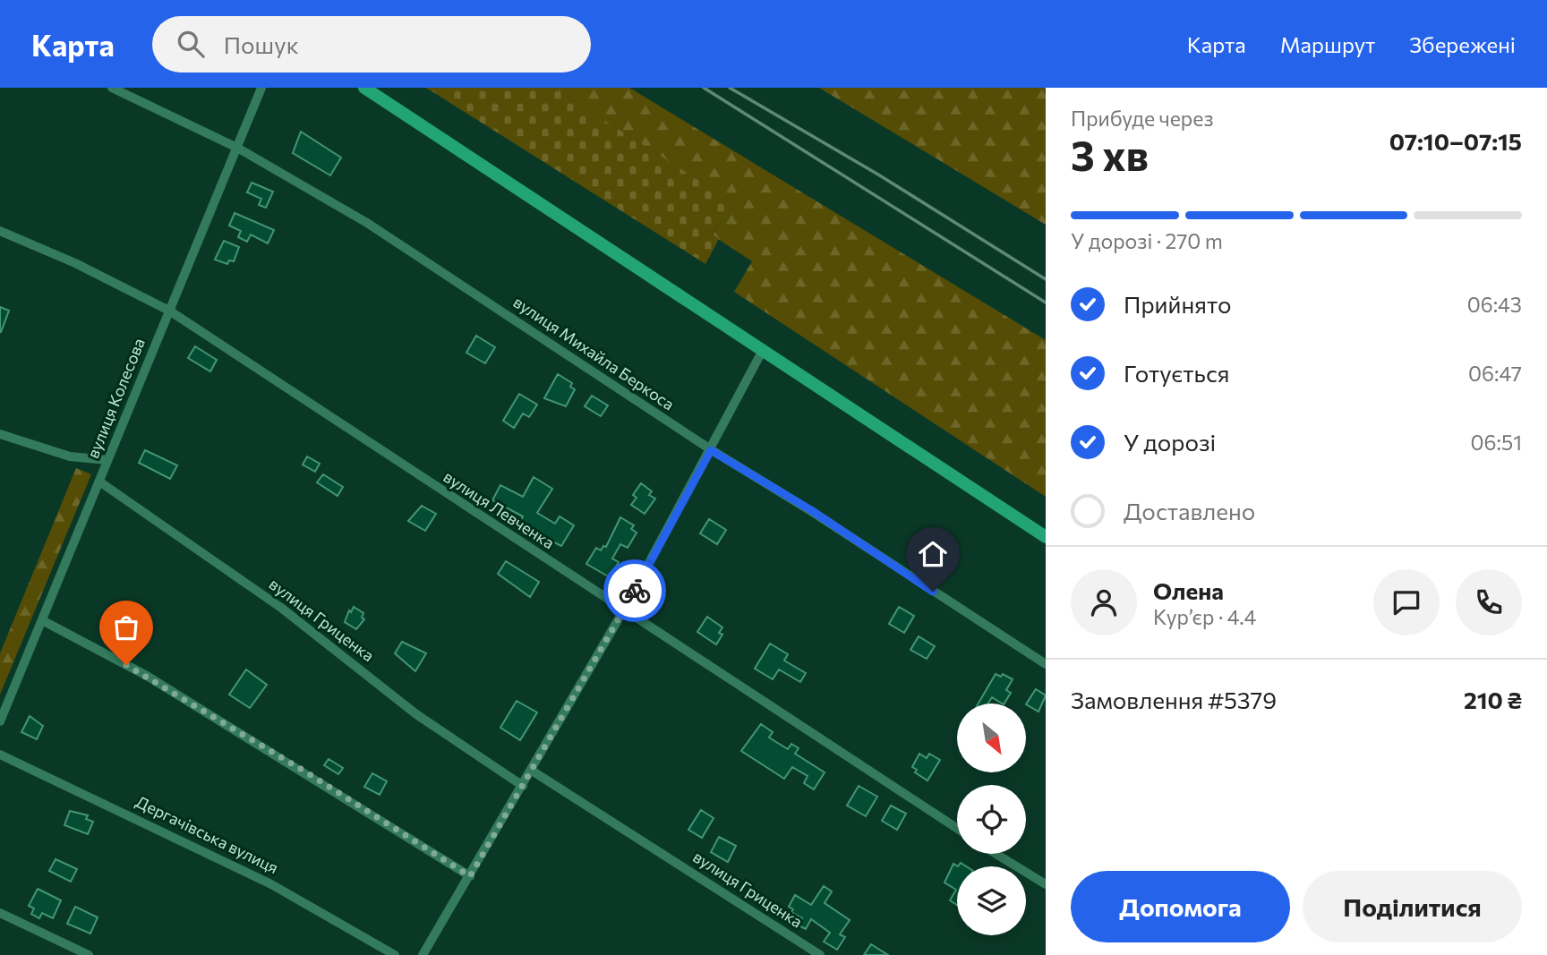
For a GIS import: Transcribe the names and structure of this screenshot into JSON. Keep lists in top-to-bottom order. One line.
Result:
{"streets":{"street":["вулиця Михайла Беркоса","вулиця Колесова","вулиця Левченка","вулиця Гриценка","Дергачівська вулиця"]},"crossings":[["вулиця Михайла Беркоса","вулиця Колесова"],["вулиця Колесова","вулиця Левченка"],["вулиця Колесова","вулиця Гриценка"]],"north":"bottom right","page":{"header":"Карта","search":"Пошук","nav":["Карта","Маршрут","Збережені"],"heading":["3 хв","Прибуде через","07:10–07:15"],"panel":["Олена","Кур’єр · 4.4","Замовлення #5379","210 ₴"],"bar":"У дорозі · 270 m","list":[["Прийнято","06:43"],["Готується","06:47"],["У дорозі","06:51"],"Доставлено"],"buttons":["Допомога","Поділитися"]}}
